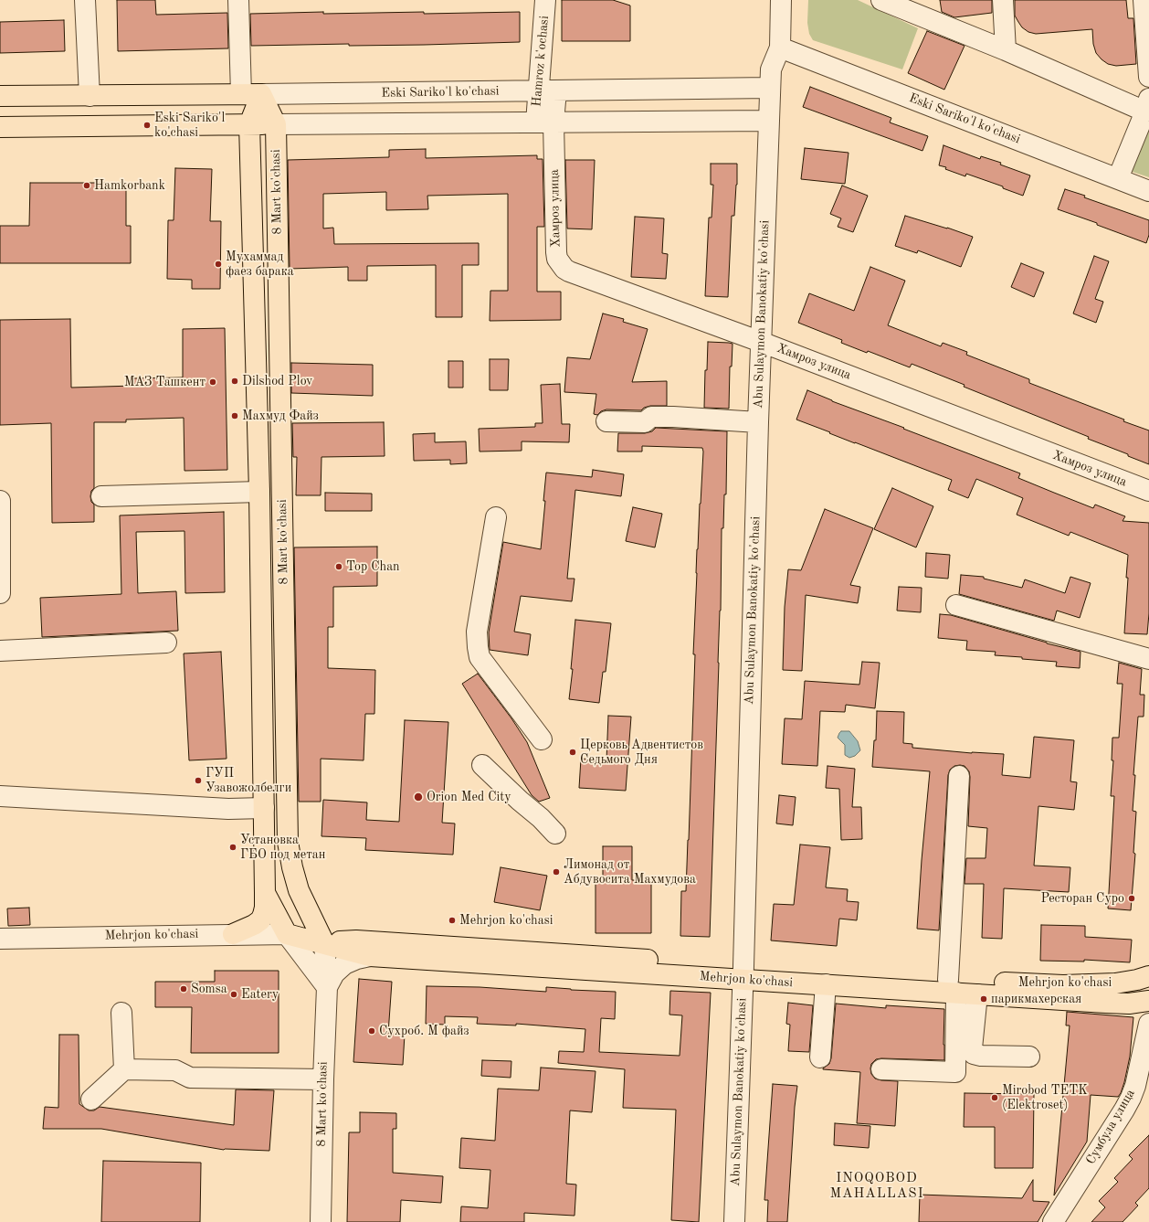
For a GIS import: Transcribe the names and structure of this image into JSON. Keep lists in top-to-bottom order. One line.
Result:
{"streets":{"main road":["Eski Sariko'l ko'chasi","8 Mart ko'chasi","Mehrjon ko'chasi"],"street":["Hamroz k'ochasi","Хамроз улица","Abu Sulaymon Banokatiy ko'chasi","Сумбула улица"]},"crossings":[["Hamroz k'ochasi","Eski Sariko'l ko'chasi"],["Hamroz k'ochasi","Хамроз улица"],["Eski Sariko'l ko'chasi","8 Mart ko'chasi"],["Eski Sariko'l ko'chasi","Хамроз улица"],["Eski Sariko'l ko'chasi","Abu Sulaymon Banokatiy ko'chasi"],["8 Mart ko'chasi","Mehrjon ko'chasi"],["Хамроз улица","Abu Sulaymon Banokatiy ko'chasi"],["Abu Sulaymon Banokatiy ko'chasi","Mehrjon ko'chasi"]],"districts":["INOQOBOD MAHALLASI"],"places":["Eski Sariko'l ko'chasi","Hamkorbank","Мухаммад фаез барака","Dilshod Plov","МАЗ Ташкент","Махмуд Файз","Top Chan","Церковь Адвентистов Седьмого Дня","ГУП Узавожолбелги","Orion Med City","Установка ГБО под метан","Лимонад от Абдувосита Махмудова","Ресторан Суро","Mehrjon ko'chasi","Somsa","Eatery","парикмахерская","Сухроб. М файз","Mirobod TETK (Elektroset)"]}
